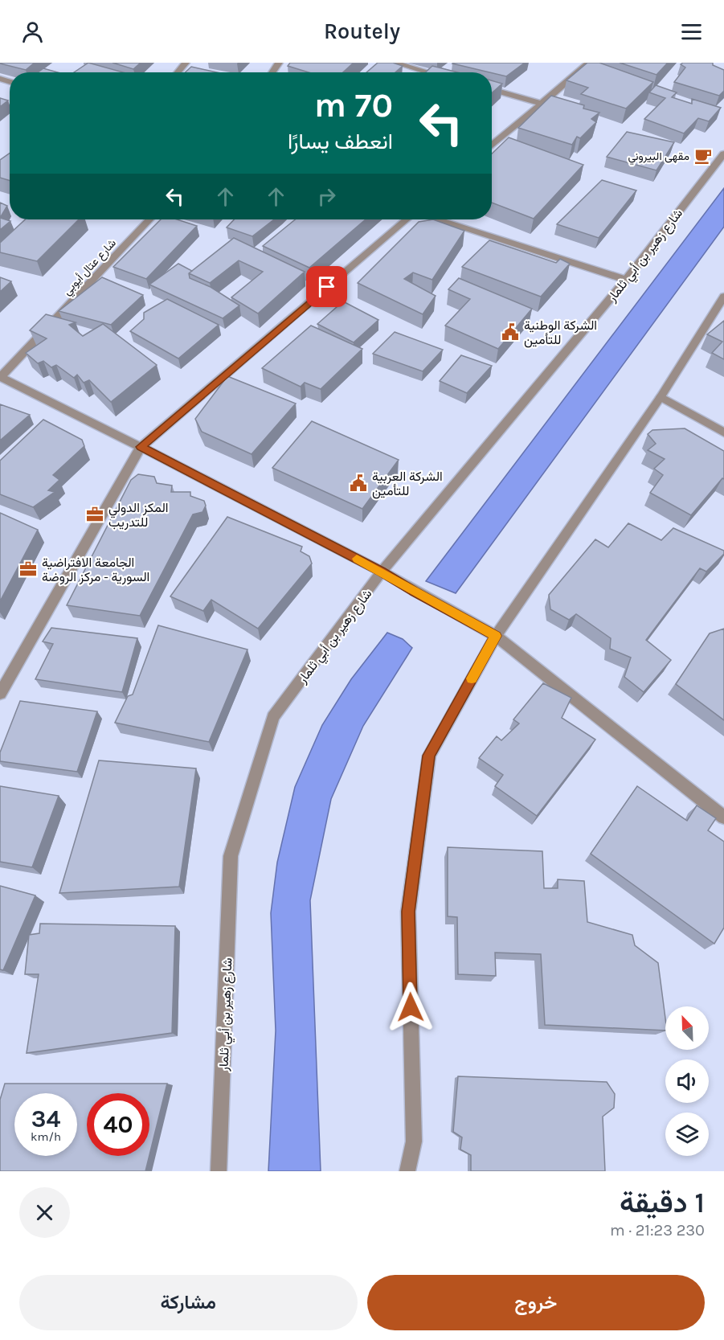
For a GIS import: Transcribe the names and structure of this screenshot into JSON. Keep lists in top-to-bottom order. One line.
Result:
{"streets":{"street":["شارع زهير بن أبي ثلمار","شارع عتال أيوبي"]},"places":{"cafe":["مقهى البيروني"],"public building":["الشركة الوطنية للتأمين","الشركة العربية للتأمين"],"office":["المكز الدولي للتدريب","الجامعة الافتراضية السورية - مركز الروضة"]},"north":"top left","page":{"header":"Routely","turn":["70 m","انعطف يسارًا"],"speed":"34 km/h","limit":"40","heading":["1 دقيقة","230 m · 21:23"],"buttons":["خروج","مشاركة"]}}
